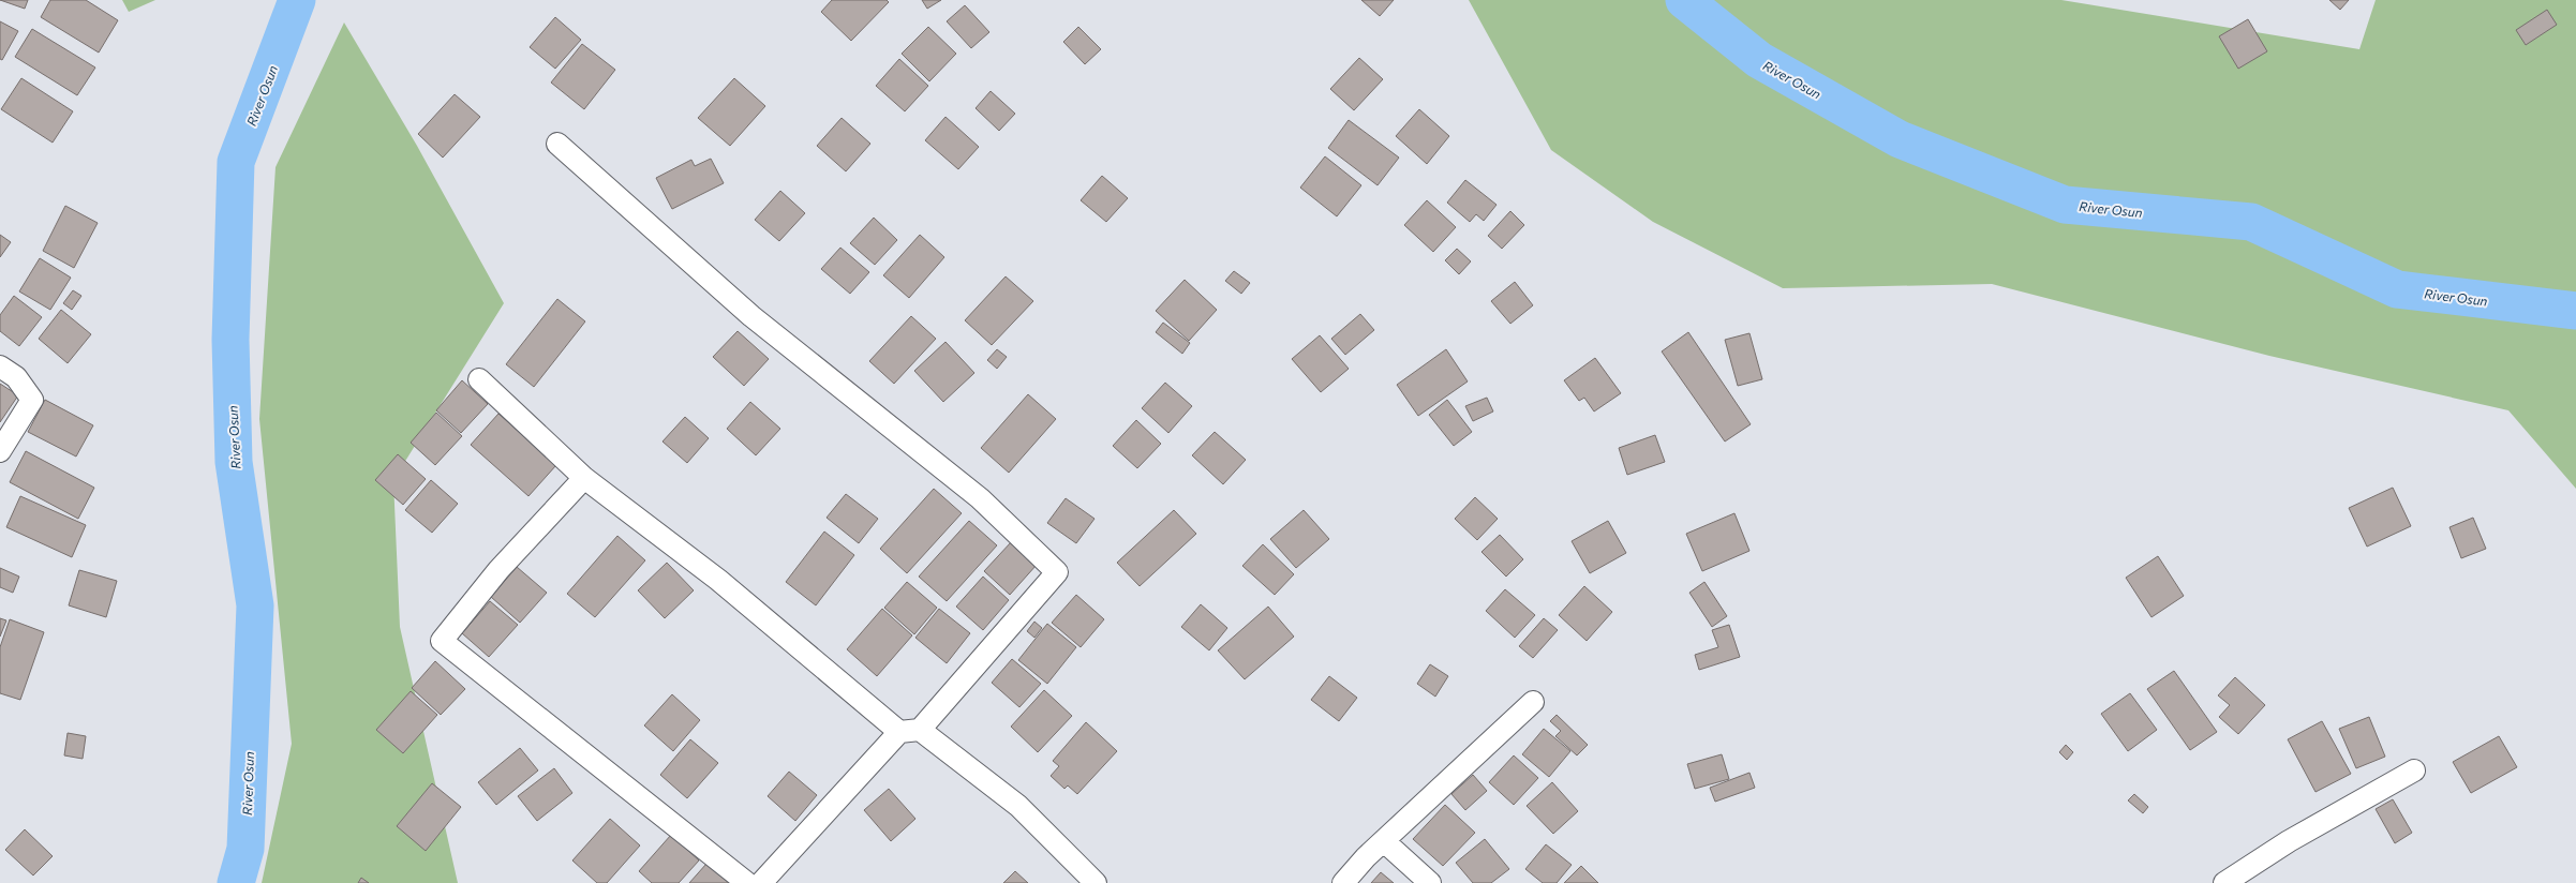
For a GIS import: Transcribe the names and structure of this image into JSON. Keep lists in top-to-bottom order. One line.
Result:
{"water":["River Osun"]}
